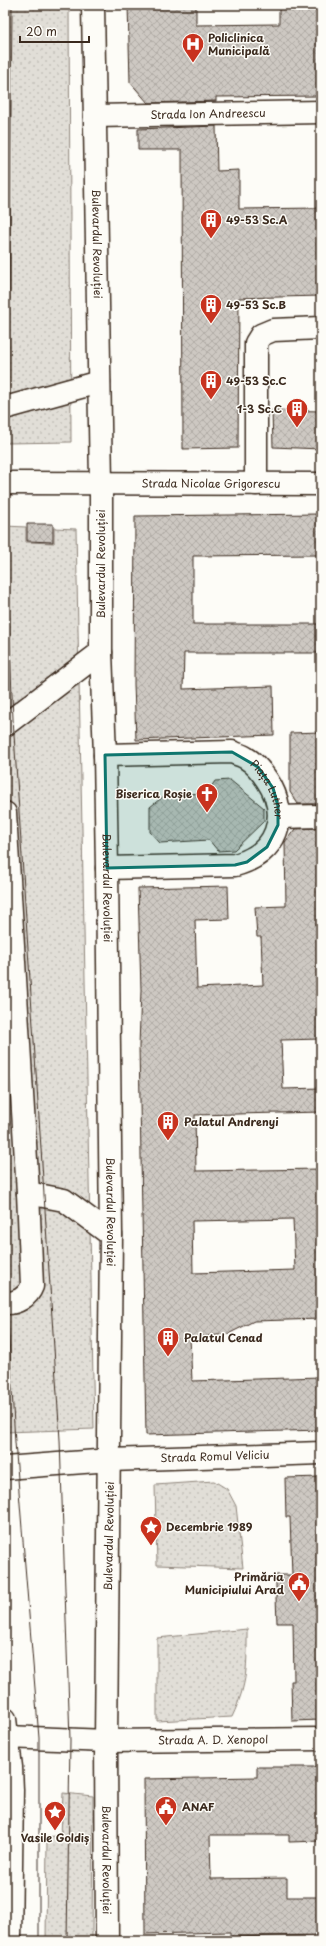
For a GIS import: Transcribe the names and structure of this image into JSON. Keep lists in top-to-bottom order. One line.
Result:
{"streets":{"main road":["Strada Ion Andreescu","Bulevardul Revoluției","Strada Nicolae Grigorescu","Piața Luther","Strada Romul Veliciu","Strada A. D. Xenopol"]},"crossings":[["Strada Ion Andreescu","Bulevardul Revoluției"],["Bulevardul Revoluției","Strada Nicolae Grigorescu"],["Bulevardul Revoluției","Piața Luther"],["Bulevardul Revoluției","Strada Romul Veliciu"],["Bulevardul Revoluției","Strada A. D. Xenopol"]],"places":{"hospital":["Policlinica Municipală"],"building":["49-53 Sc.A","49-53 Sc.B","49-53 Sc.C","1-3 Sc.C","Palatul Andrenyi","Palatul Cenad"],"church":["Biserica Roșie"],"place":["Decembrie 1989","Vasile Goldiș"],"public building":["Primăria Municipiului Arad","ANAF"]},"scale_bar":"20 m"}
